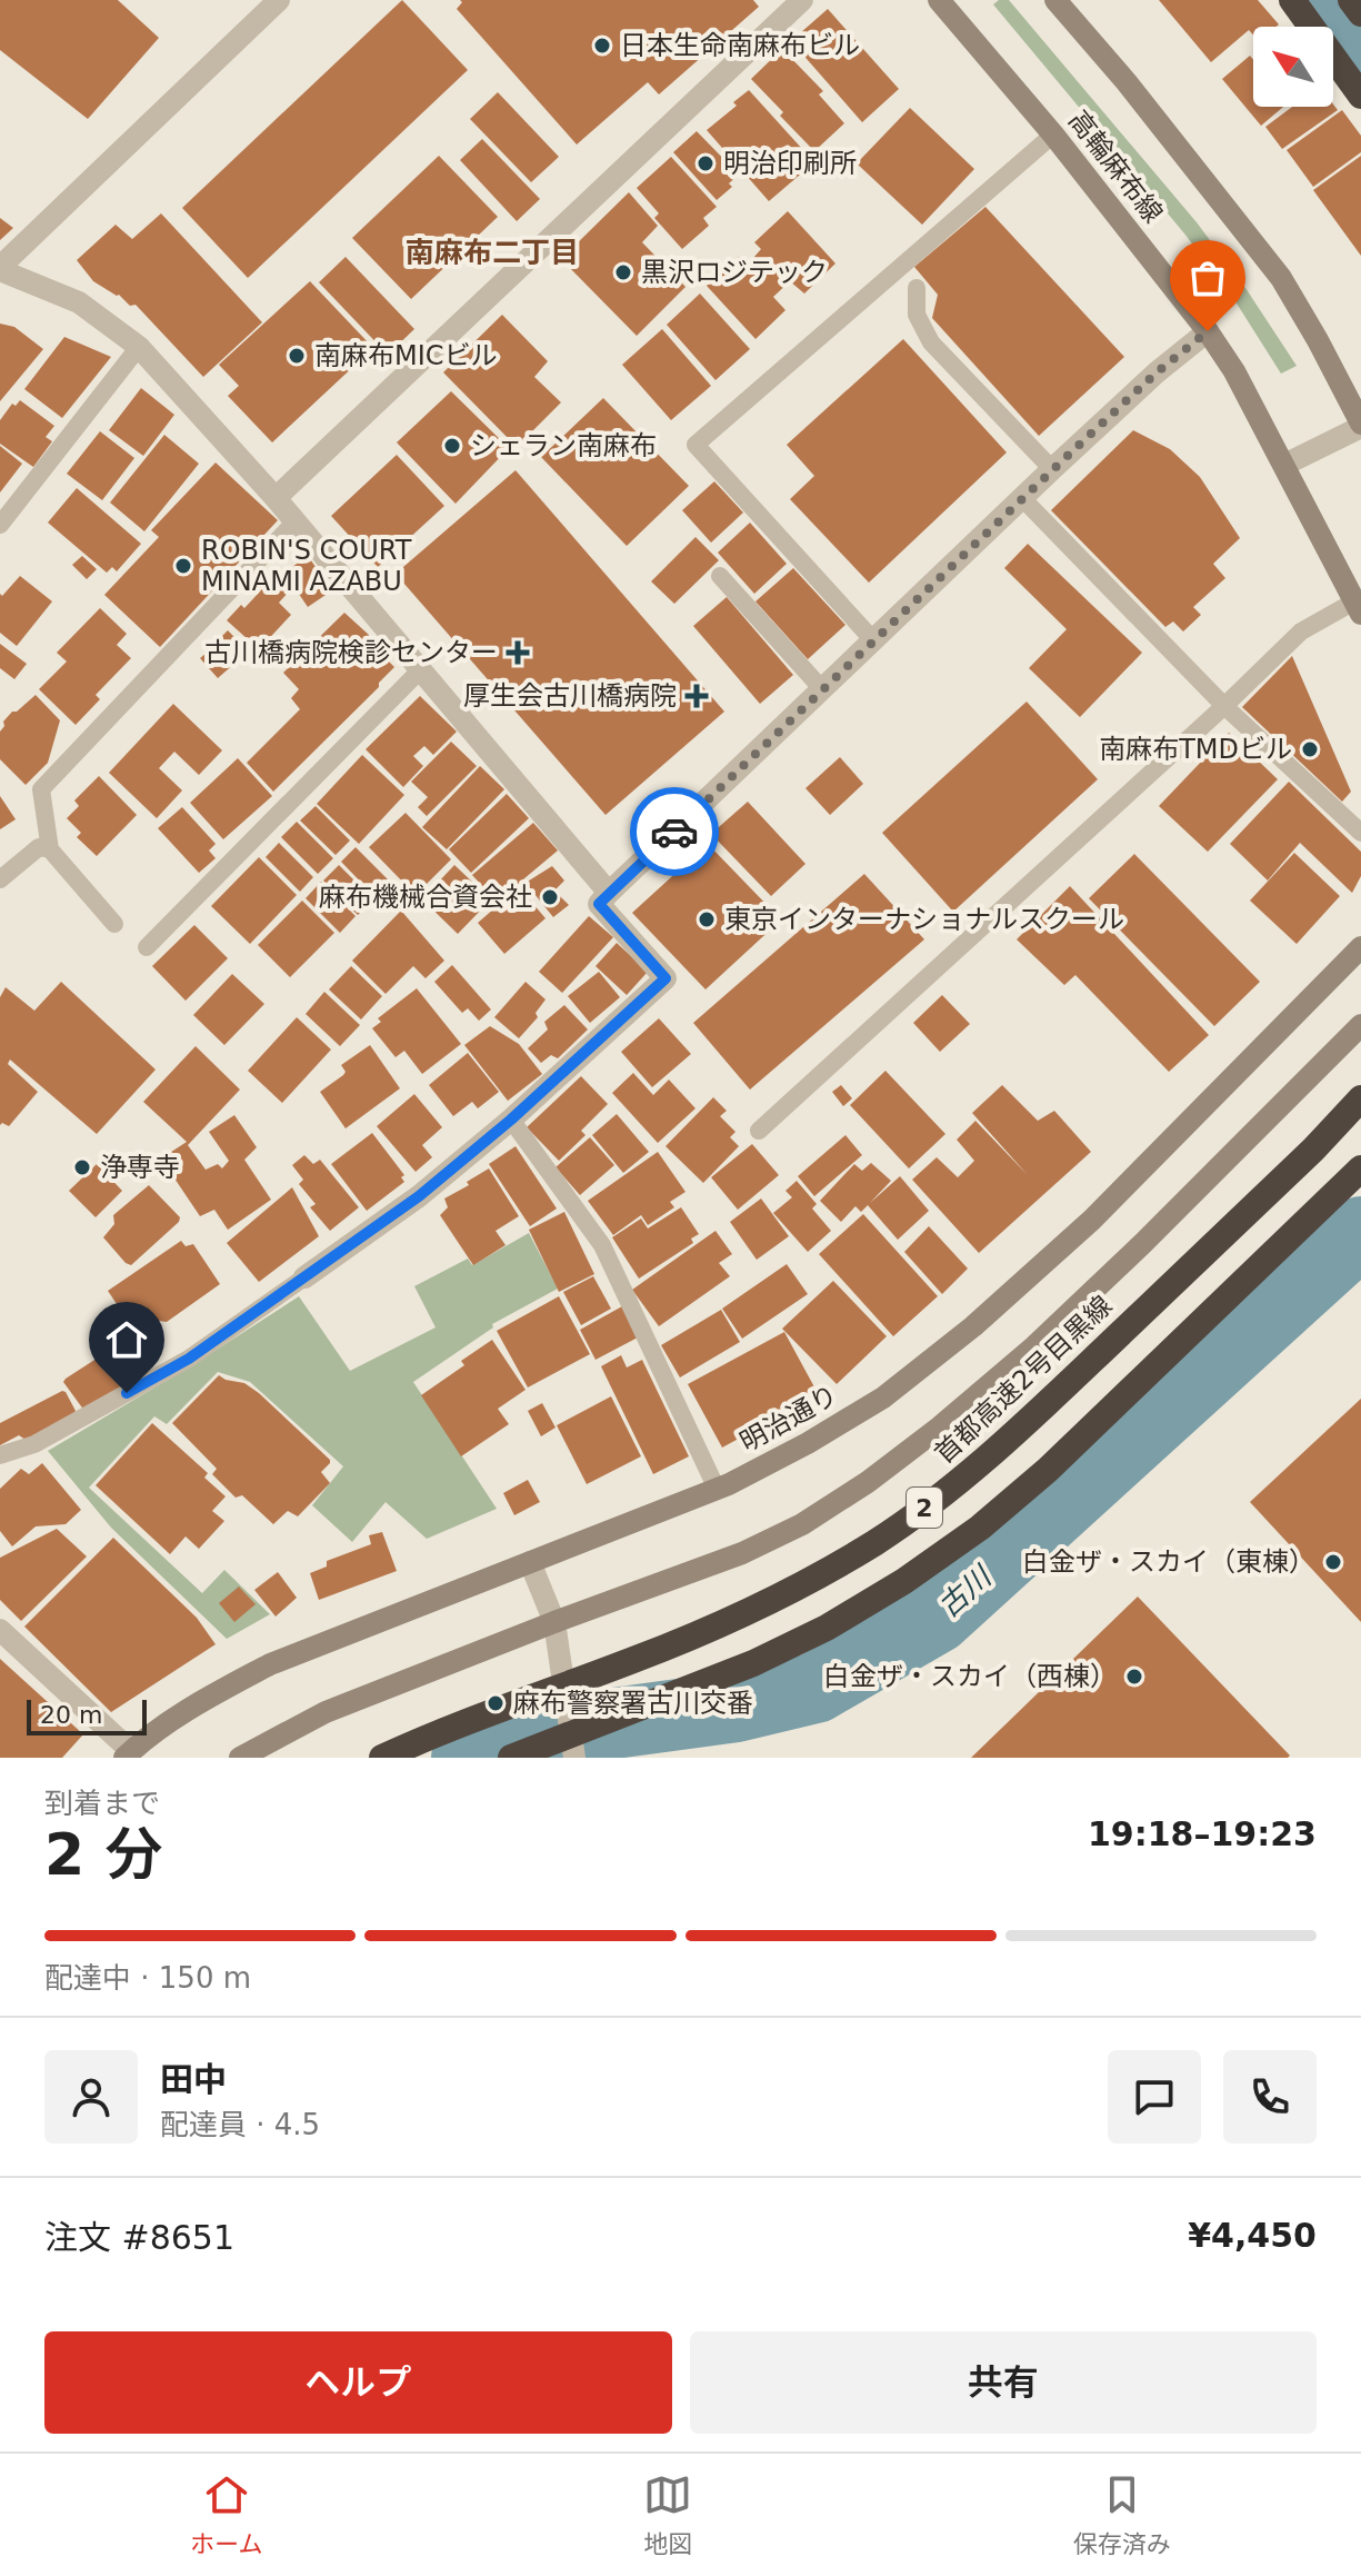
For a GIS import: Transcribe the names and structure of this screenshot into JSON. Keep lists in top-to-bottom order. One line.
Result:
{"streets":{"highway":["首都高速2号目黒線","2"],"main road":["高輪麻布線","明治通り"]},"districts":["南麻布二丁目"],"water":["古川"],"places":{"other":["日本生命南麻布ビル","明治印刷所","黒沢ロジテック","南麻布MICビル","シェラン南麻布","ROBIN'S COURT MINAMI AZABU","南麻布TMDビル","麻布機械合資会社","東京インターナショナルスクール","浄専寺","白金ザ・スカイ（東棟）","白金ザ・スカイ（西棟）","麻布警察署古川交番"],"health":["古川橋病院検診センター","厚生会古川橋病院"]},"scale_bar":"20 m","north":"top left","page":{"scale":"20 m","heading":["2 分","到着まで","19:18–19:23"],"panel":["田中","配達員 · 4.5","注文 #8651","¥4,450"],"bar":"配達中 · 150 m","buttons":["ヘルプ","共有"],"tabs":["ホーム","地図","保存済み"]}}
